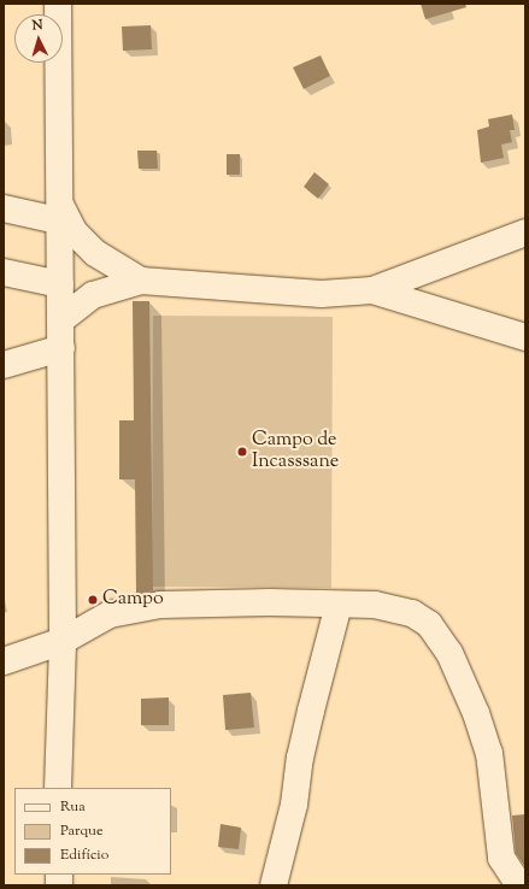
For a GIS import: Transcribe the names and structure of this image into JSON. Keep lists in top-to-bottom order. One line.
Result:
{"places":["Campo de Incasssane","Campo"],"legend":["Rua","Parque","Edifício"],"north":"top"}
